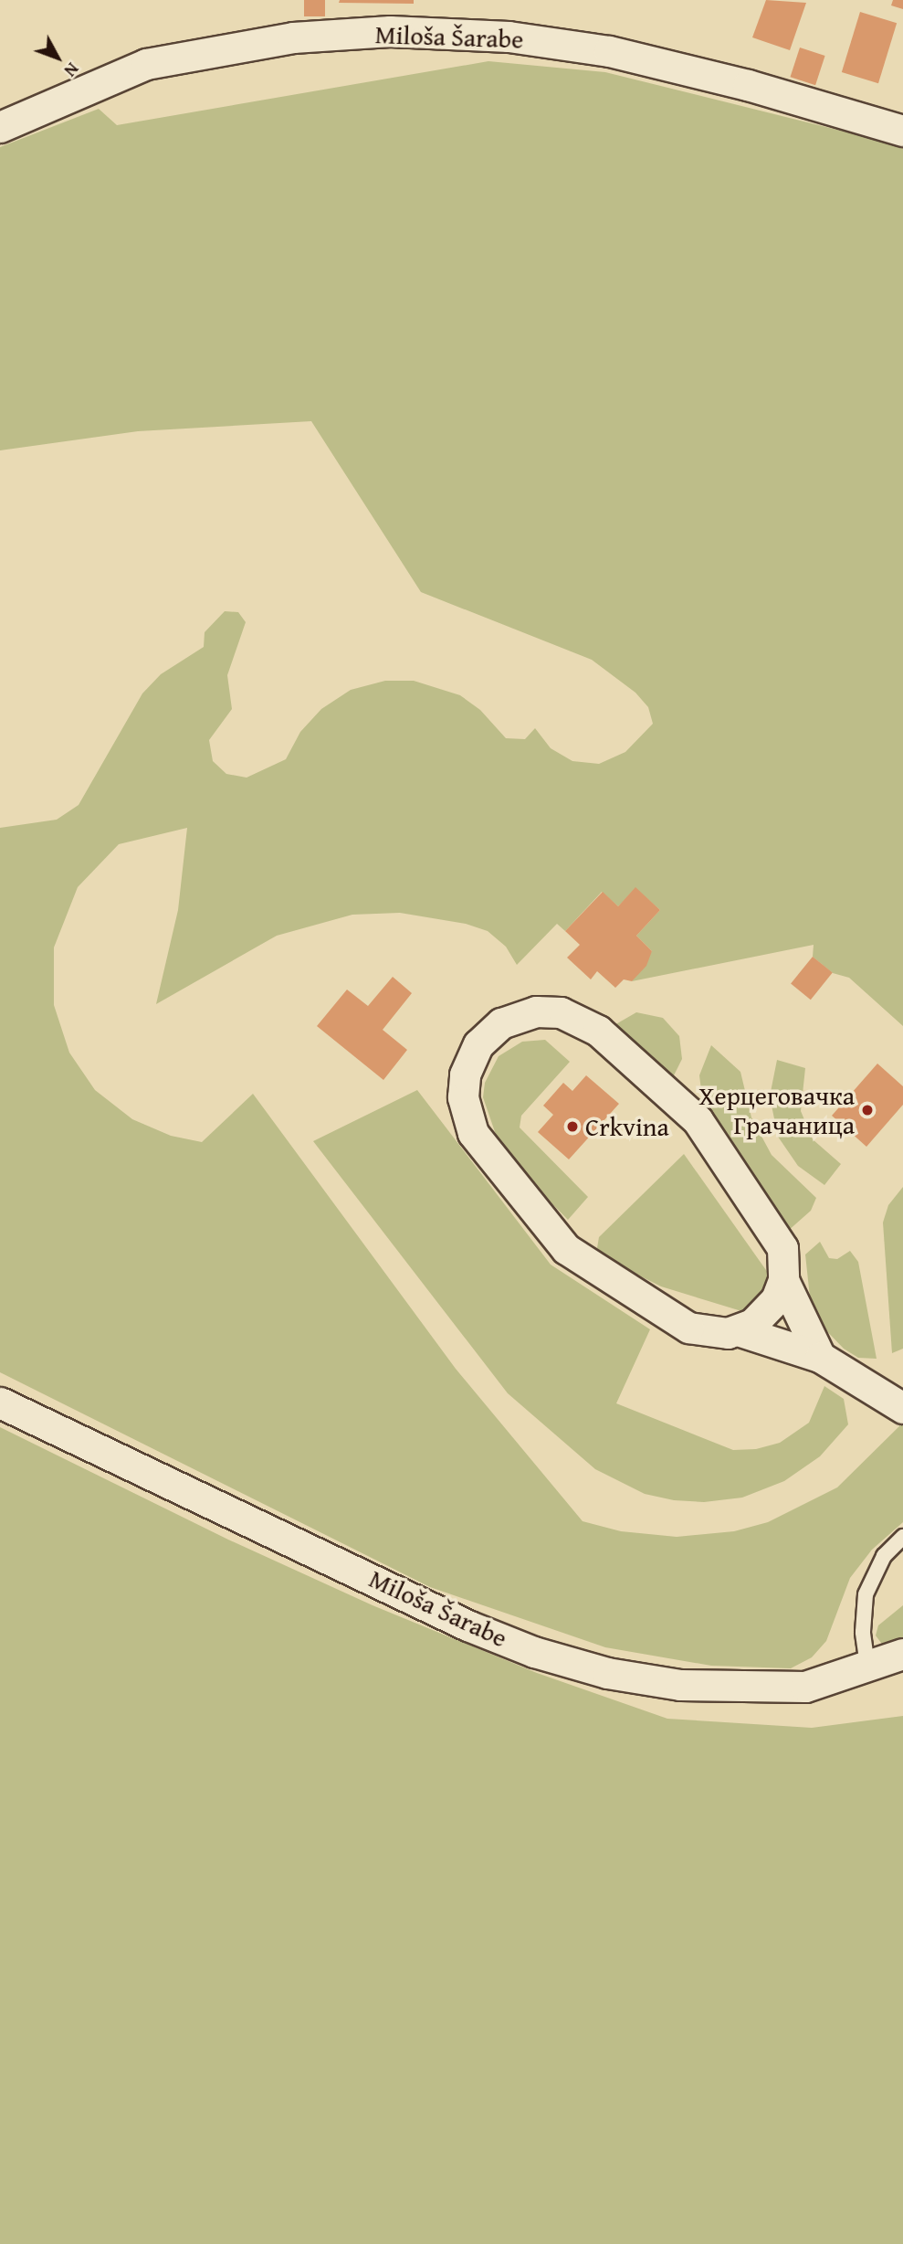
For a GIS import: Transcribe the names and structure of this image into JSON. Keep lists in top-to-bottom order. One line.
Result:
{"streets":{"street":["Miloša Šarabe"]},"places":["Херцеговачка Грачаница","Crkvina"],"north":"bottom right"}
